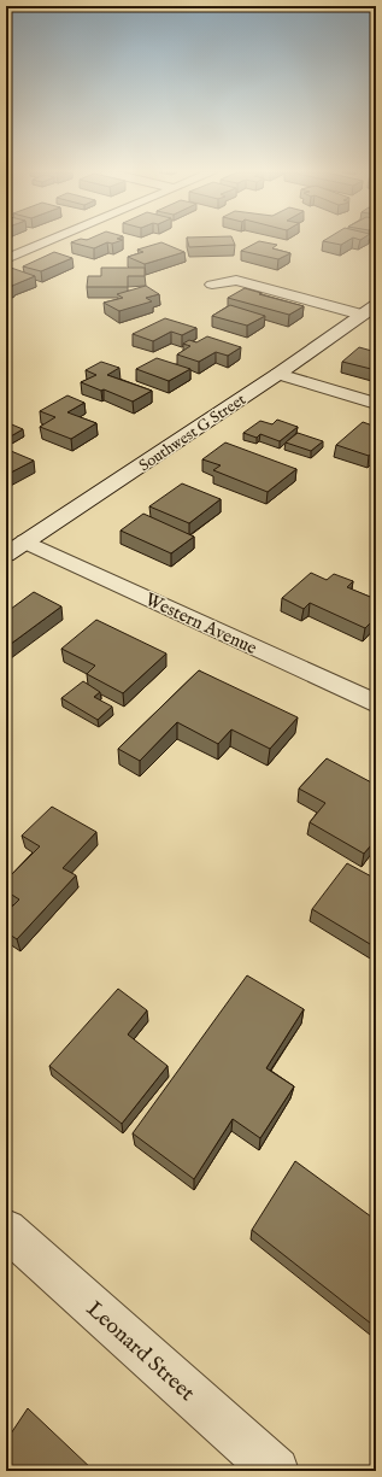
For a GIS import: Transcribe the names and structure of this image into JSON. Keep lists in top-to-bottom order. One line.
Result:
{"streets":{"street":["Southwest G Street","Western Avenue","Leonard Street"]},"crossings":[["Southwest G Street","Western Avenue"]]}
